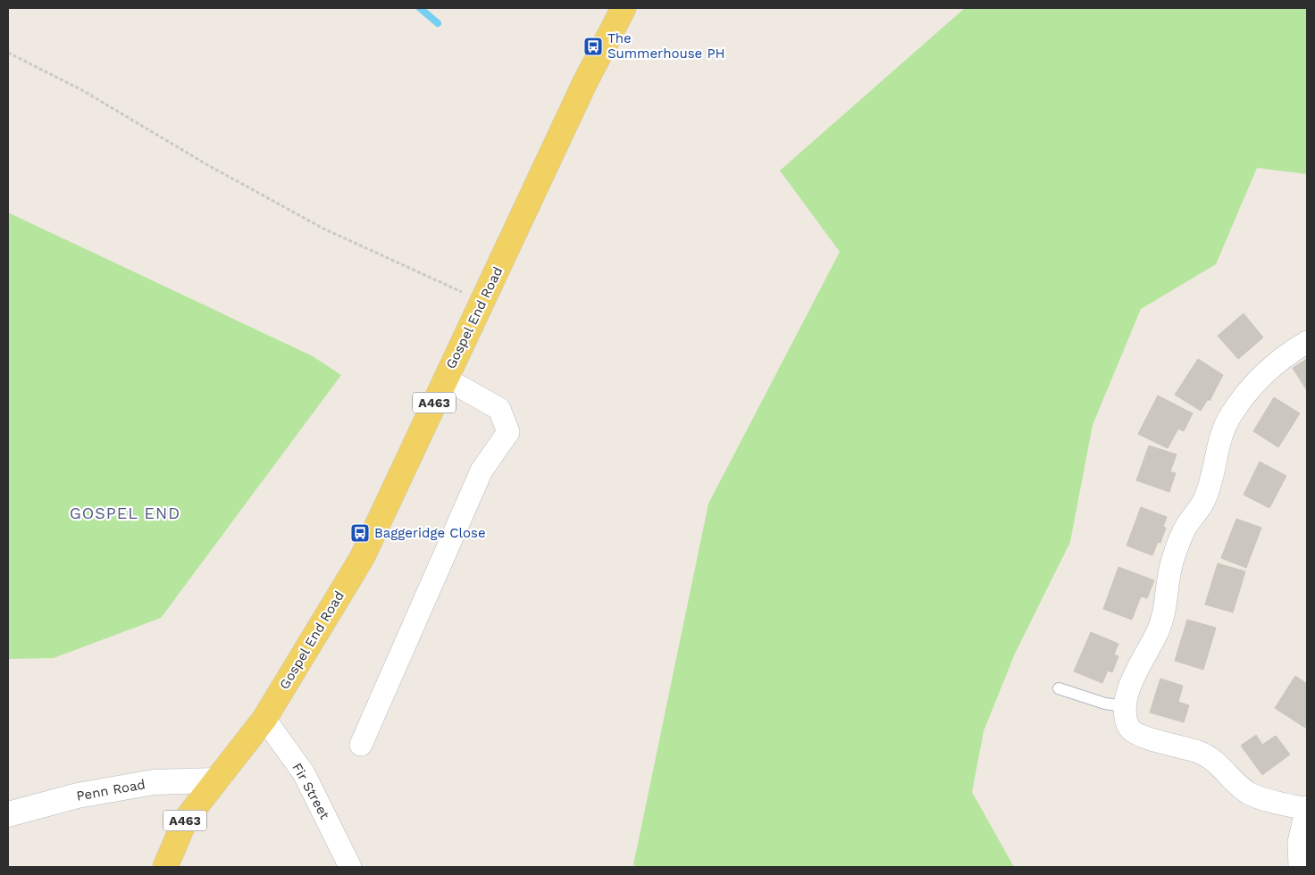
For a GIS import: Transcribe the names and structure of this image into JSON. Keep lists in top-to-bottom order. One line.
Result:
{"streets":{"main road":["Gospel End Road","A463"],"street":["Penn Road","Fir Street"]},"crossings":[["Gospel End Road","A463"],["Gospel End Road","Penn Road"],["Gospel End Road","Fir Street"],["A463","Penn Road"]],"districts":["GOSPEL END"],"places":{"bus stop":["The Summerhouse PH","Baggeridge Close"]}}
